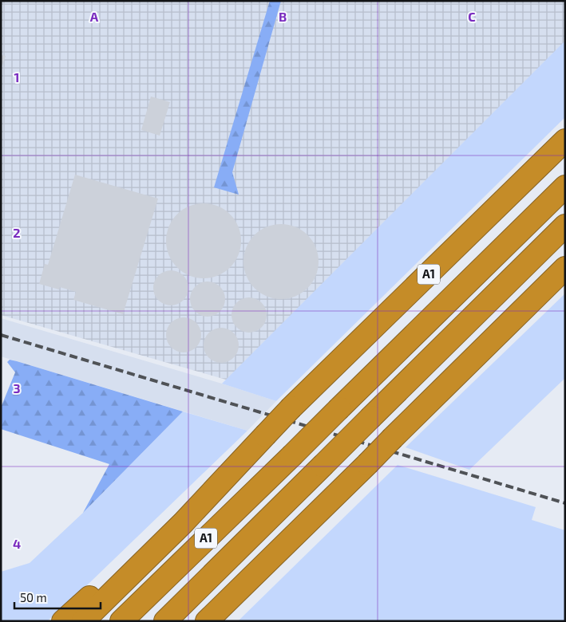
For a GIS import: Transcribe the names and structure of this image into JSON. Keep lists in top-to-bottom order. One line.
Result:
{"streets":{"highway":["A1"]},"scale_bar":"50 m","grid":{"columns":["A","B","C"],"rows":["1","2","3","4"]}}
